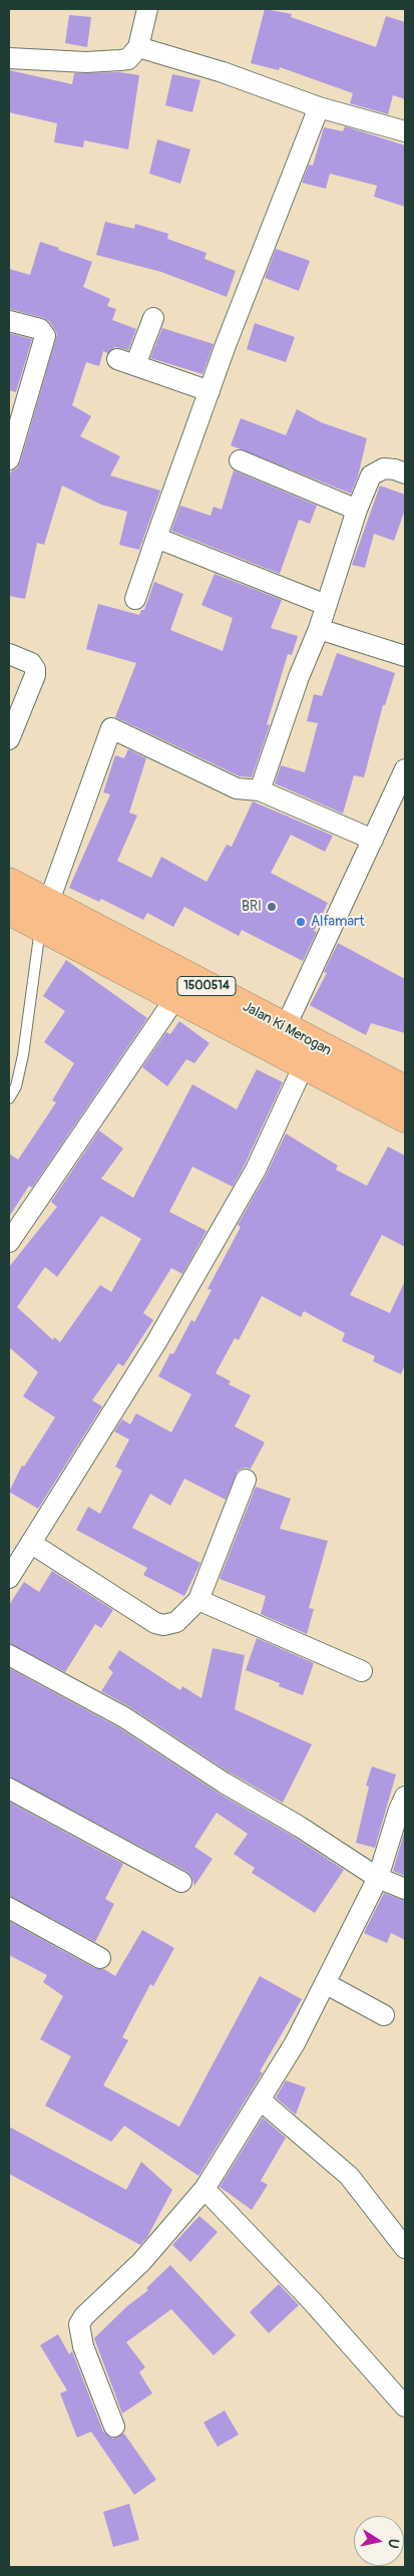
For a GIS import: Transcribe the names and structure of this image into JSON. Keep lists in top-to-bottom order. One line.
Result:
{"streets":{"highway":["1500514","Jalan Ki Merogan"]},"places":["BRI","Alfamart"],"north":"right"}
